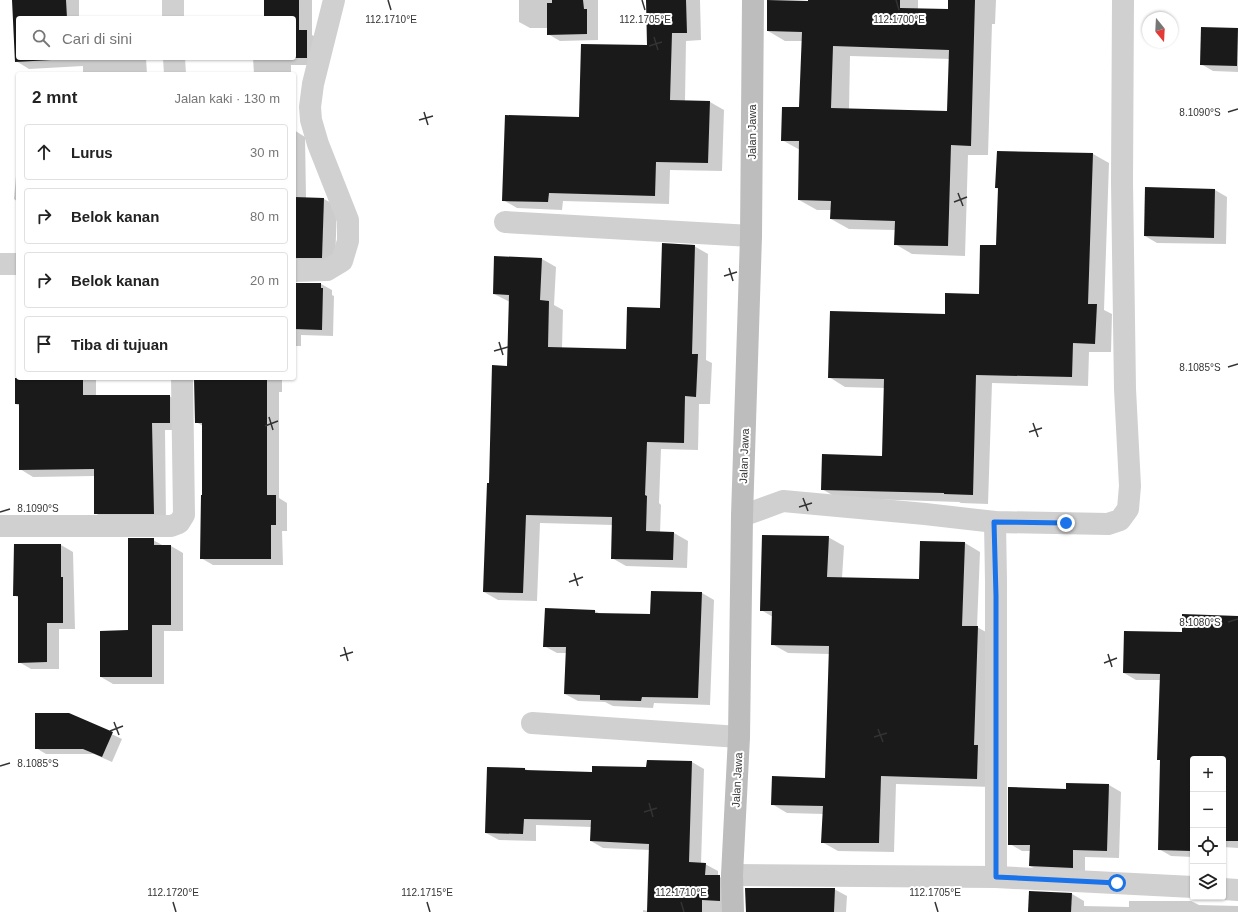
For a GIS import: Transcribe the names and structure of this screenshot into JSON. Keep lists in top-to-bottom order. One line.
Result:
{"streets":{"street":["Jalan Jawa"]},"north":"bottom","page":{"search":"Cari di sini","heading":["2 mnt","Jalan kaki · 130 m"],"list":[["Lurus","30 m"],["Belok kanan","80 m"],["Belok kanan","20 m"],"Tiba di tujuan"],"map_buttons":["+","−"]},"coordinates":["112.1710°E","112.1705°E","112.1700°E","8.1090°S","8.1085°S","8.1080°S","112.1720°E","112.1715°E"]}
